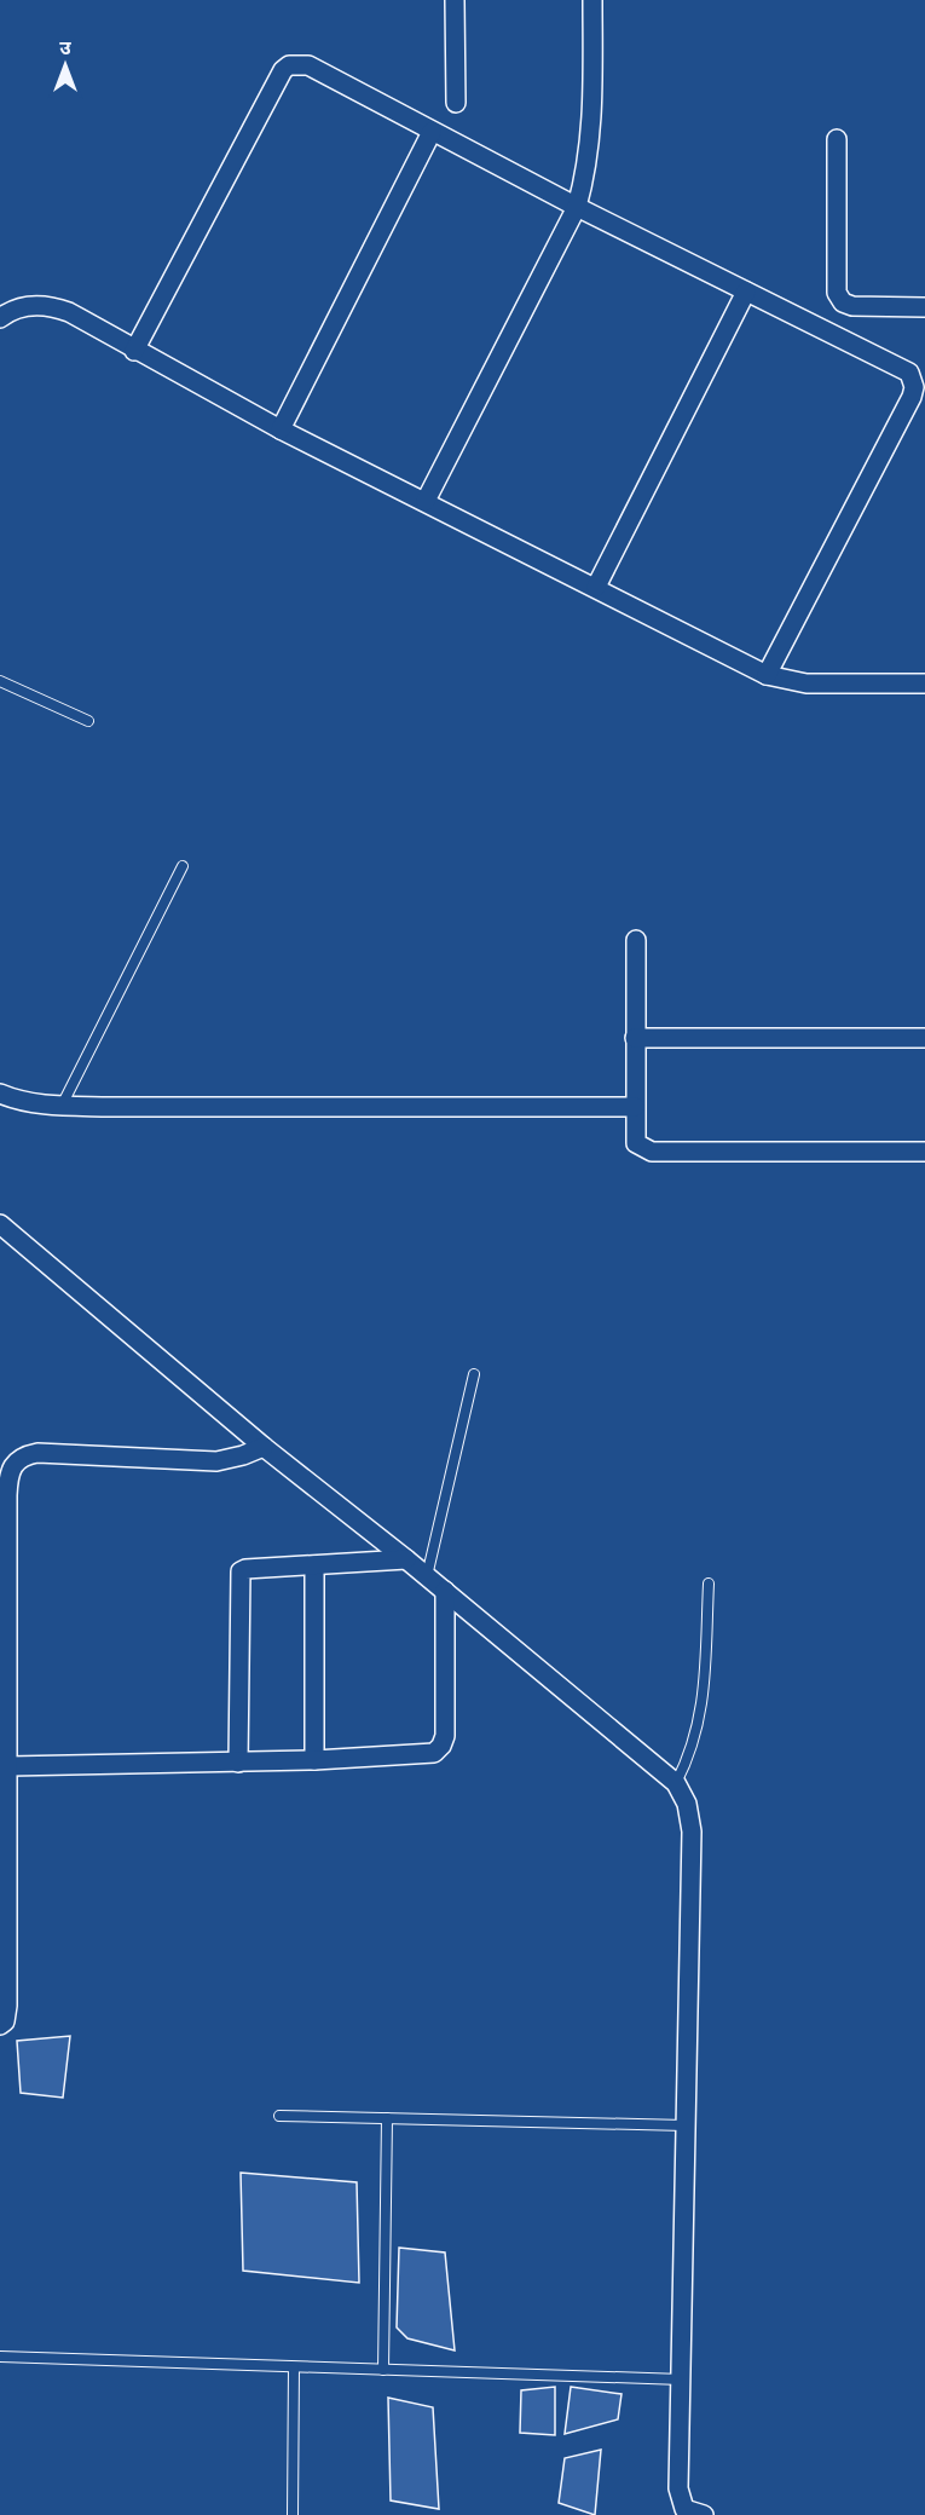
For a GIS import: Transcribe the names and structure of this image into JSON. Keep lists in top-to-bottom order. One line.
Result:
{"north":"top"}
